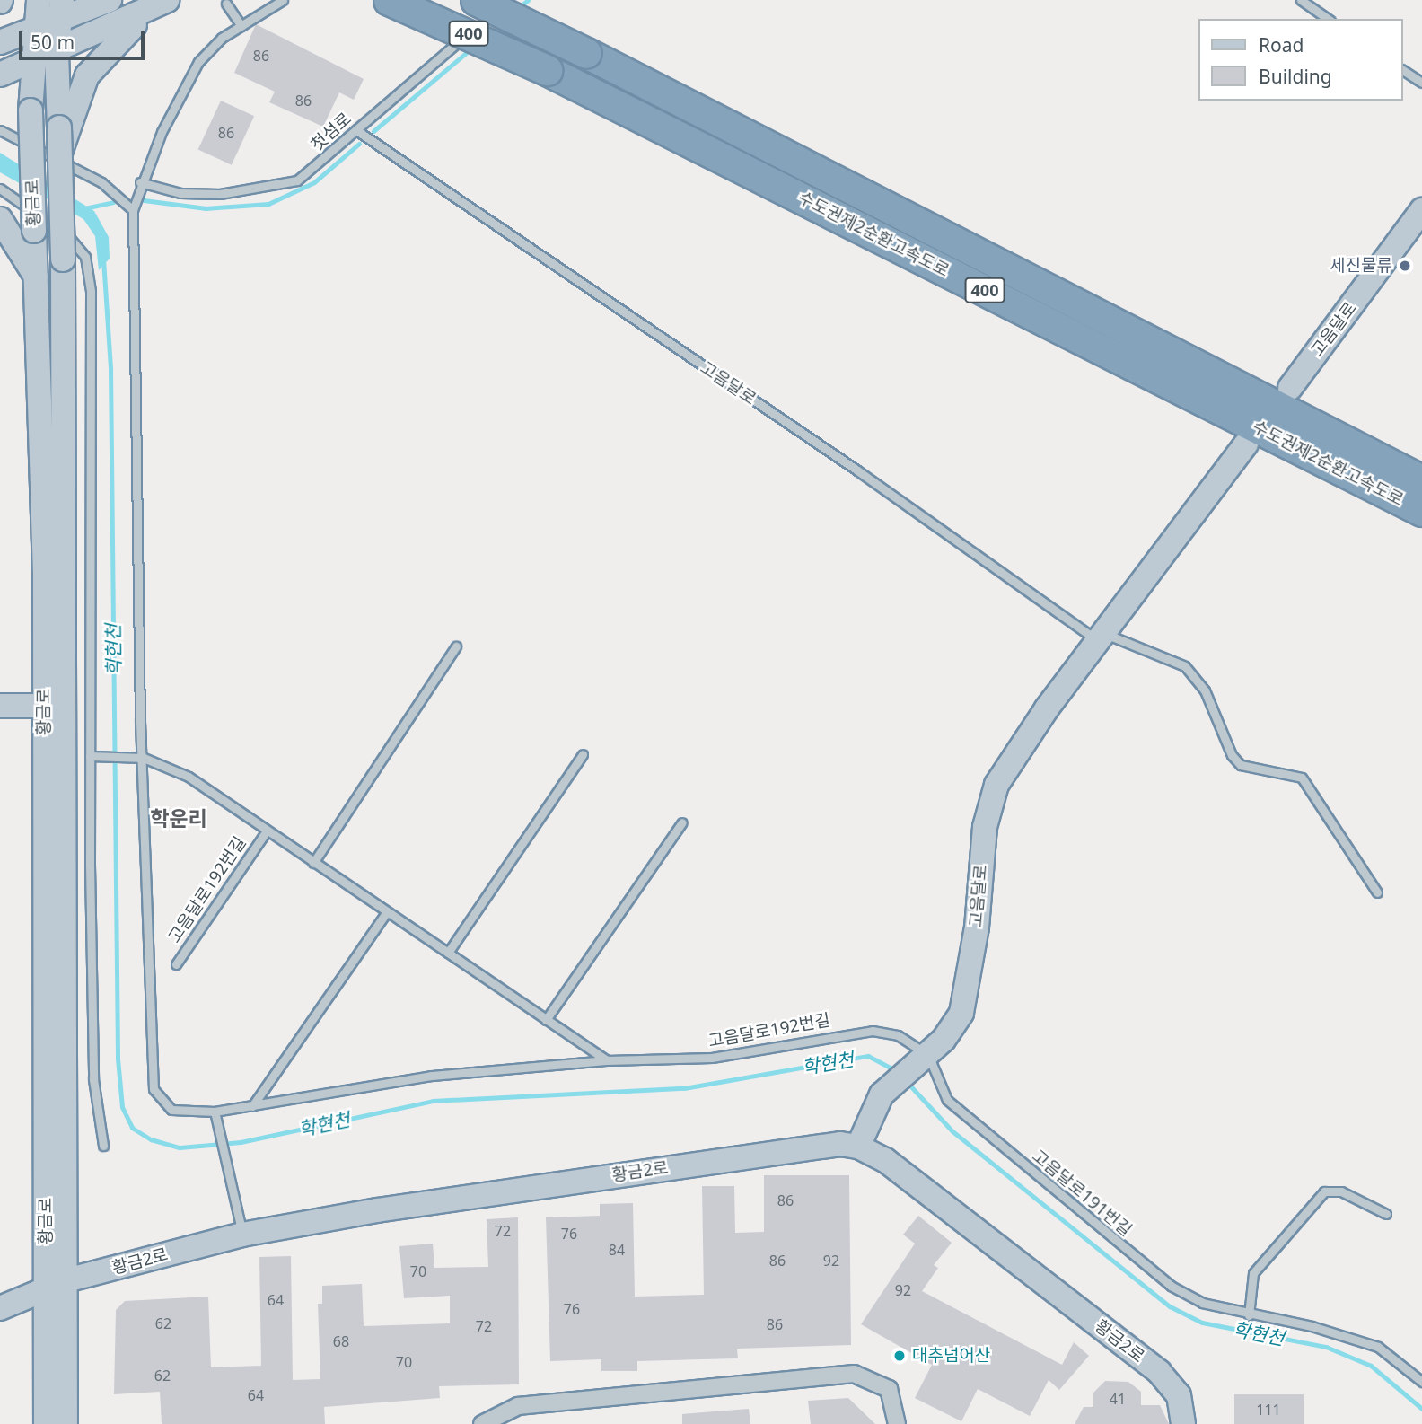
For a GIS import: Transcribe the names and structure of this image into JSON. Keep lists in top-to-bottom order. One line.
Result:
{"streets":{"highway":["400","수도권제2순환고속도로"],"street":["황금로","고음달로","황금2로"],"lane":["첫섬로","고음달로192번길","고음달로191번길"]},"crossings":[["첫섬로","수도권제2순환고속도로"],["첫섬로","고음달로"],["황금로","황금2로"],["고음달로","고음달로192번길"],["고음달로","황금2로"],["고음달로","고음달로191번길"],["고음달로192번길","고음달로191번길"]],"districts":["학운리"],"water":["학현천"],"places":["세진물류","대추넘어산"],"house_numbers":["86","86","86","86","72","76","84","86","92","70","92","64","76","62","86","72","68","70","62","64","41","111"],"legend":["Road","Building"],"scale_bar":"50 m"}
